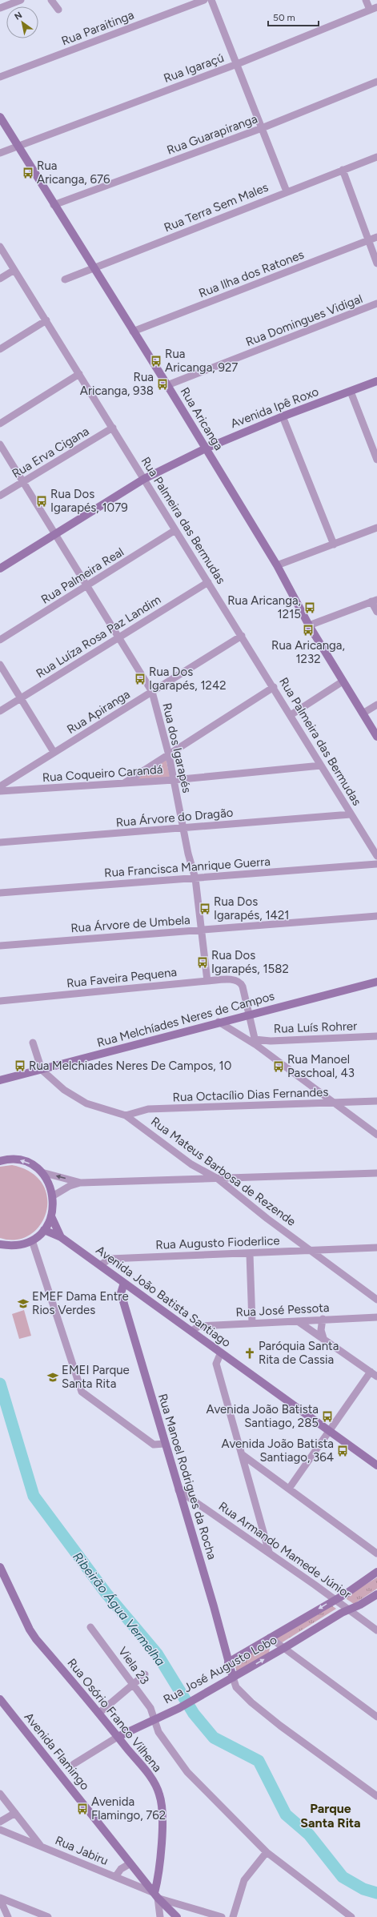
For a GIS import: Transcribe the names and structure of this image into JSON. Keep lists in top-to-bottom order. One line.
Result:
{"streets":{"street":["Rua Paraitinga","Rua Igaraçú","Rua Guarapiranga","Rua Terra Sem Males","Rua Ilha dos Ratones","Rua Domingues Vidigal","Avenida Ipê Roxo","Rua Aricanga","Rua Erva Cigana","Rua Palmeira das Bermudas","Rua Palmeira Real","Rua Luíza Rosa Paz Landim","Rua Apiranga","Rua dos Igarapés","Rua Coqueiro Carandá","Rua Árvore do Dragão","Rua Francisca Manrique Guerra","Rua Árvore de Umbela","Rua Faveira Pequena","Rua Melchíades Neres de Campos","Rua Luís Rohrer","Rua Octacílio Dias Fernandes","Rua Mateus Barbosa de Rezende","Rua Augusto Fioderlice","Avenida João Batista Santiago","Rua José Pessota","Rua Manoel Rodrigues da Rocha","Rua Armando Mamede Júnior","Viela 23","Rua José Augusto Lobo","Rua Osório Franco Vilhena","Avenida Flamingo","Rua Jabiru"]},"crossings":[["Rua Igaraçú","Rua Aricanga"],["Rua Guarapiranga","Rua Aricanga"],["Rua Terra Sem Males","Rua Aricanga"],["Rua Ilha dos Ratones","Rua Aricanga"],["Rua Domingues Vidigal","Rua Aricanga"],["Avenida Ipê Roxo","Rua Aricanga"],["Avenida Ipê Roxo","Rua Palmeira das Bermudas"],["Avenida Ipê Roxo","Rua dos Igarapés"],["Rua Erva Cigana","Rua Palmeira das Bermudas"],["Rua Erva Cigana","Rua dos Igarapés"],["Rua Palmeira das Bermudas","Rua Palmeira Real"],["Rua Palmeira das Bermudas","Rua Luíza Rosa Paz Landim"],["Rua Palmeira das Bermudas","Rua Apiranga"],["Rua Palmeira das Bermudas","Rua Coqueiro Carandá"],["Rua Palmeira das Bermudas","Rua Árvore do Dragão"],["Rua Palmeira Real","Rua dos Igarapés"],["Rua Luíza Rosa Paz Landim","Rua dos Igarapés"],["Rua Apiranga","Rua dos Igarapés"],["Rua dos Igarapés","Rua Coqueiro Carandá"],["Rua dos Igarapés","Rua Árvore do Dragão"],["Rua dos Igarapés","Rua Francisca Manrique Guerra"],["Rua dos Igarapés","Rua Árvore de Umbela"],["Rua dos Igarapés","Rua Faveira Pequena"],["Rua Faveira Pequena","Rua Melchíades Neres de Campos"],["Rua Melchíades Neres de Campos","Rua Mateus Barbosa de Rezende"],["Rua Octacílio Dias Fernandes","Rua Mateus Barbosa de Rezende"],["Rua Mateus Barbosa de Rezende","Rua Augusto Fioderlice"],["Rua Augusto Fioderlice","Avenida João Batista Santiago"],["Avenida João Batista Santiago","Rua José Pessota"],["Avenida João Batista Santiago","Rua Manoel Rodrigues da Rocha"],["Rua Manoel Rodrigues da Rocha","Rua Armando Mamede Júnior"],["Rua Manoel Rodrigues da Rocha","Rua José Augusto Lobo"],["Rua Armando Mamede Júnior","Rua José Augusto Lobo"],["Viela 23","Rua José Augusto Lobo"],["Rua José Augusto Lobo","Rua Osório Franco Vilhena"],["Rua Osório Franco Vilhena","Avenida Flamingo"],["Rua Osório Franco Vilhena","Rua Jabiru"],["Avenida Flamingo","Rua Jabiru"]],"districts":["Parque Santa Rita"],"water":["Ribeirão Água Vermelha"],"places":{"bus stop":["Rua Aricanga, 676","Rua Aricanga, 927","Rua Aricanga, 938","Rua Dos Igarapés, 1079","Rua Aricanga, 1215","Rua Aricanga, 1232","Rua Dos Igarapés, 1242","Rua Dos Igarapés, 1421","Rua Dos Igarapés, 1582","Rua Melchiades Neres De Campos, 10","Rua Manoel Paschoal, 43","Avenida João Batista Santiago, 285","Avenida João Batista Santiago, 364","Avenida Flamingo, 762"],"school or university":["EMEF Dama Entre Rios Verdes","EMEI Parque Santa Rita"],"church":["Paróquia Santa Rita de Cassia"]},"scale_bar":"50 m","north":"top left"}
